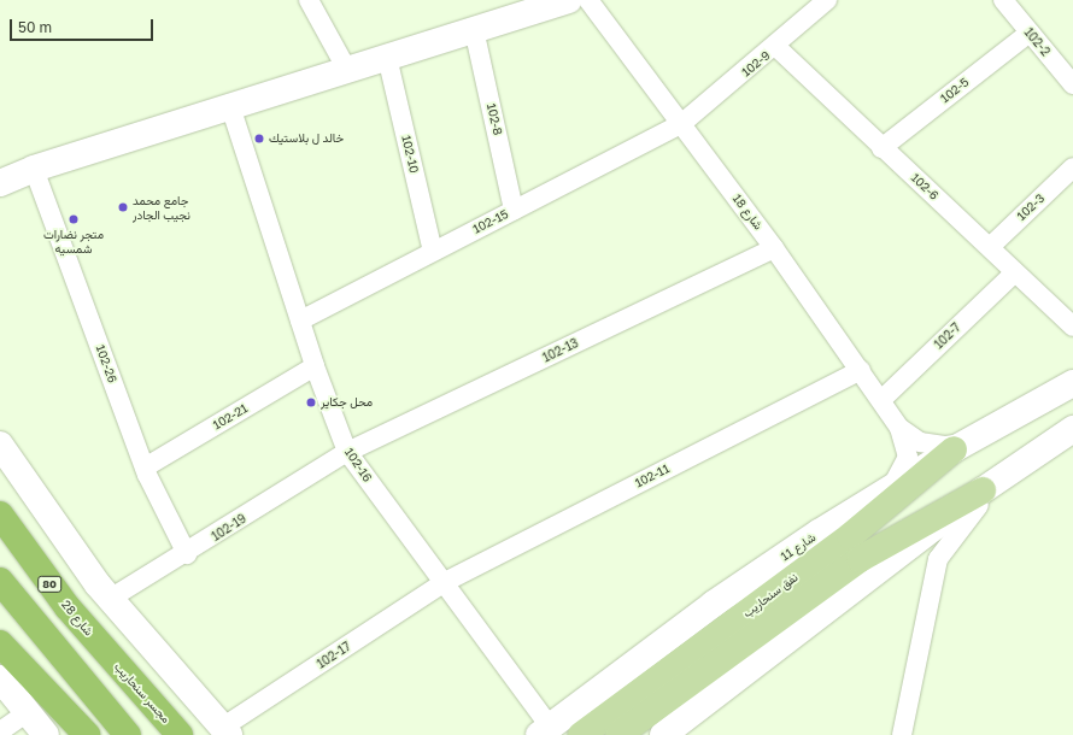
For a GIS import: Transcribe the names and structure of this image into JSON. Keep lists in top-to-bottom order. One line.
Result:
{"streets":{"highway":["80","شارع 28","مجسر سنحاريب"],"main road":["شارع 11","نفق سنحاريب"],"street":["102-2","102-9","102-5","102-8","102-10","102-6","102-3","شارع 18","102-15","102-7","102-13","102-26","102-21","102-16","102-11","102-19","102-17"]},"crossings":[["102-2","102-5"],["102-9","102-6"],["102-9","شارع 18"],["102-9","102-15"],["102-5","102-6"],["102-8","102-15"],["102-10","102-15"],["102-6","102-3"],["102-6","102-7"],["شارع 18","102-15"],["شارع 18","102-7"],["شارع 18","102-13"],["شارع 18","102-11"],["102-15","102-16"],["102-13","102-16"],["102-13","102-19"],["102-26","102-21"],["102-26","102-19"],["102-21","102-16"],["102-16","102-11"],["102-16","102-19"],["102-16","شارع 11"],["102-16","102-17"],["102-11","102-17"],["شارع 11","نفق سنحاريب"],["شارع 28","مجسر سنحاريب"]],"places":["خالد ل بلاستيك","جامع محمد نجيب الجادر","متجر نضارات شمسيه","محل جكاير"],"scale_bar":"50 m"}
